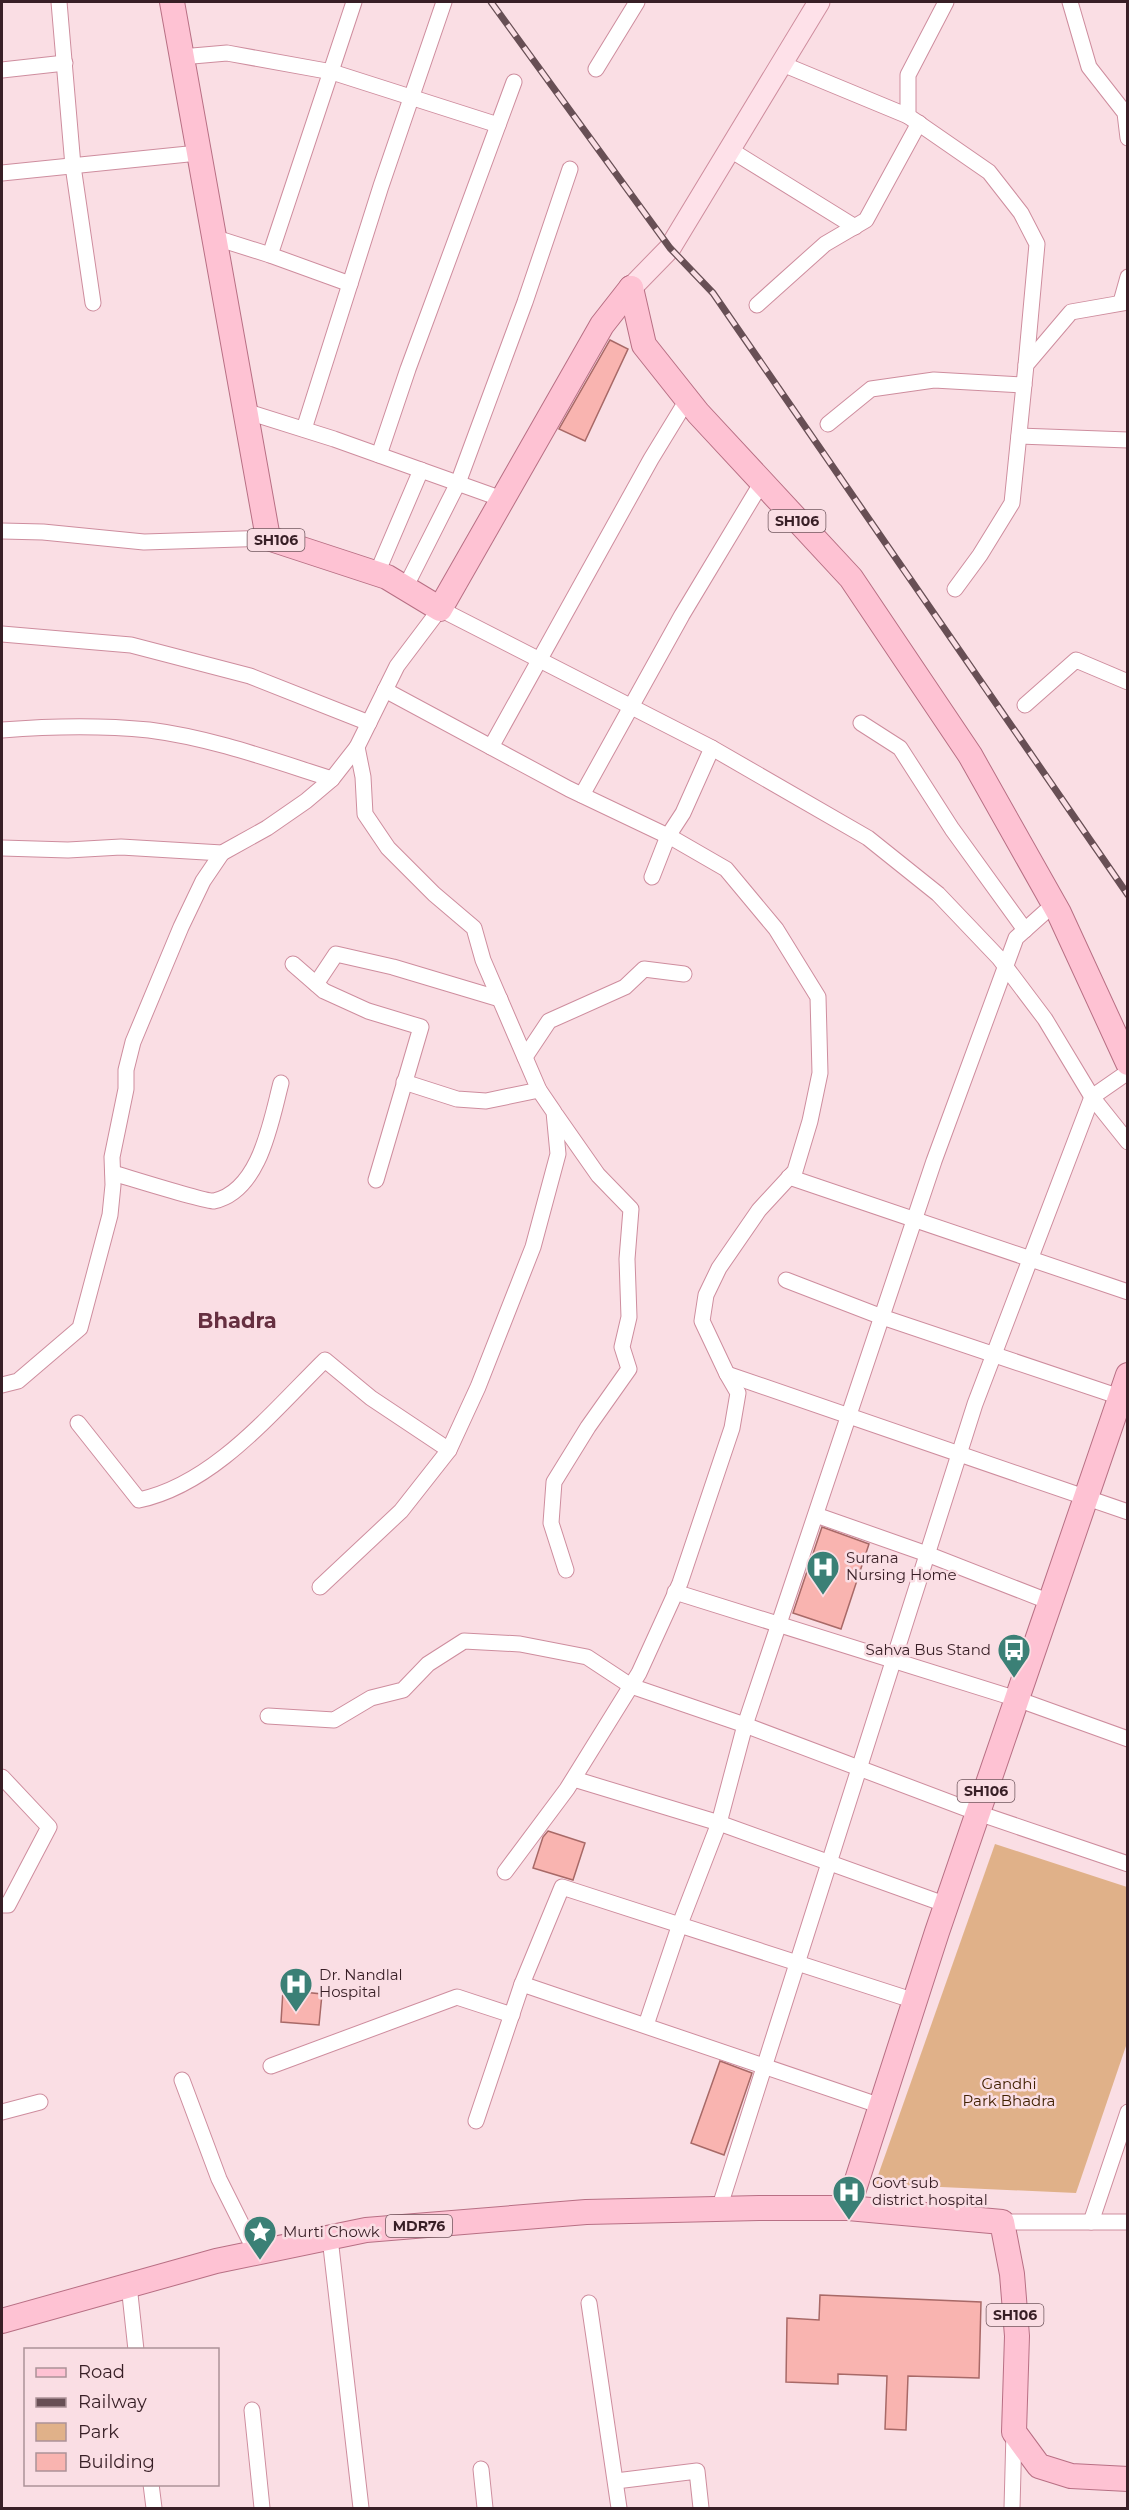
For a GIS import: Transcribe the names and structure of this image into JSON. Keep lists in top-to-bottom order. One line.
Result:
{"streets":{"main road":["SH106","MDR76"]},"crossings":[["SH106","MDR76"]],"districts":["Bhadra"],"parks":["Gandhi Park Bhadra"],"places":{"hospital":["Surana Nursing Home","Dr. Nandlal Hospital","Govt sub district hospital"],"bus stop":["Sahva Bus Stand"],"place":["Murti Chowk"]},"legend":["Road","Railway","Park","Building"]}
